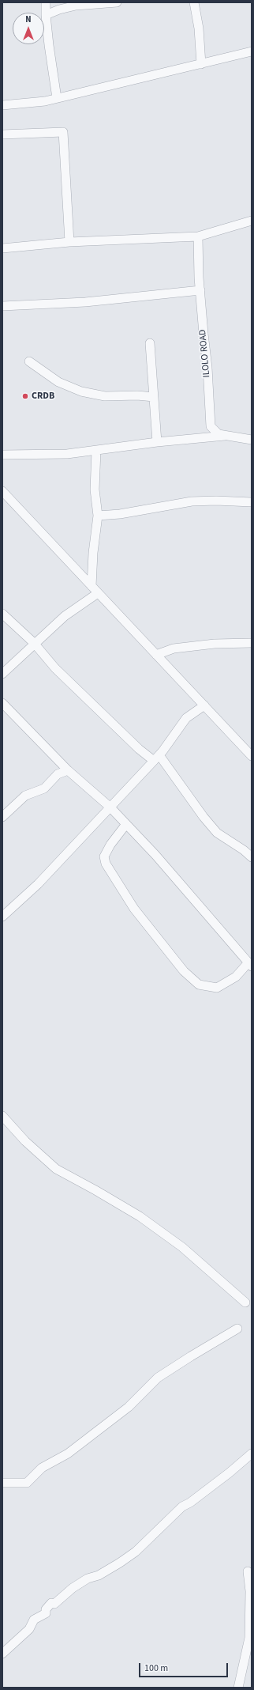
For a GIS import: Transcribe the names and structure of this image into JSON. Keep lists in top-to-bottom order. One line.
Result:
{"streets":{"street":["ILOLO ROAD"]},"places":["CRDB"],"scale_bar":"100 m","north":"top"}
